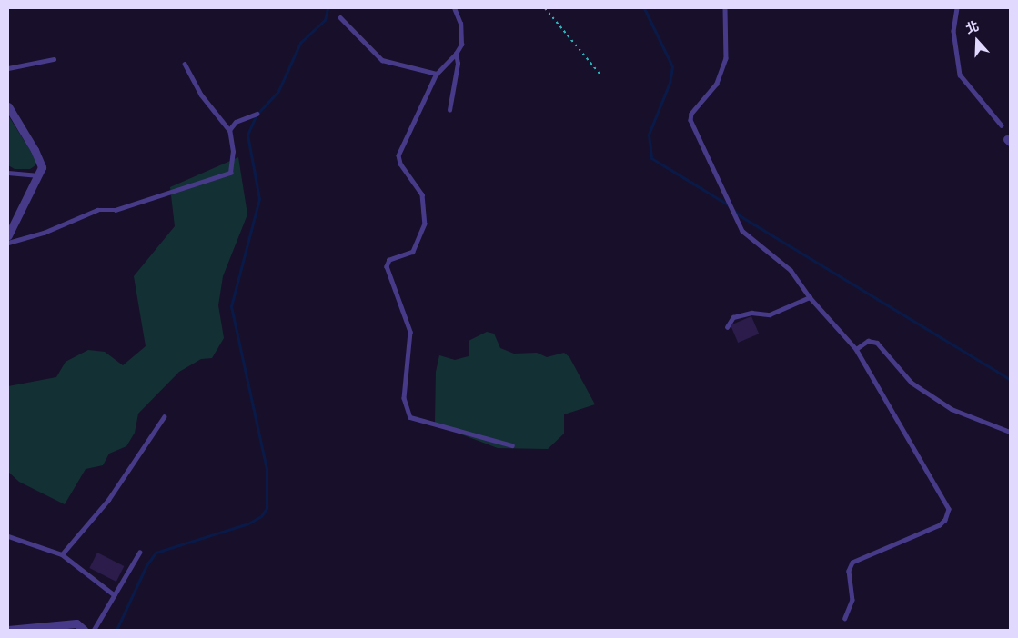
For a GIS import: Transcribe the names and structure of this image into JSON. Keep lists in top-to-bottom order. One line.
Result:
{"north":"top"}
